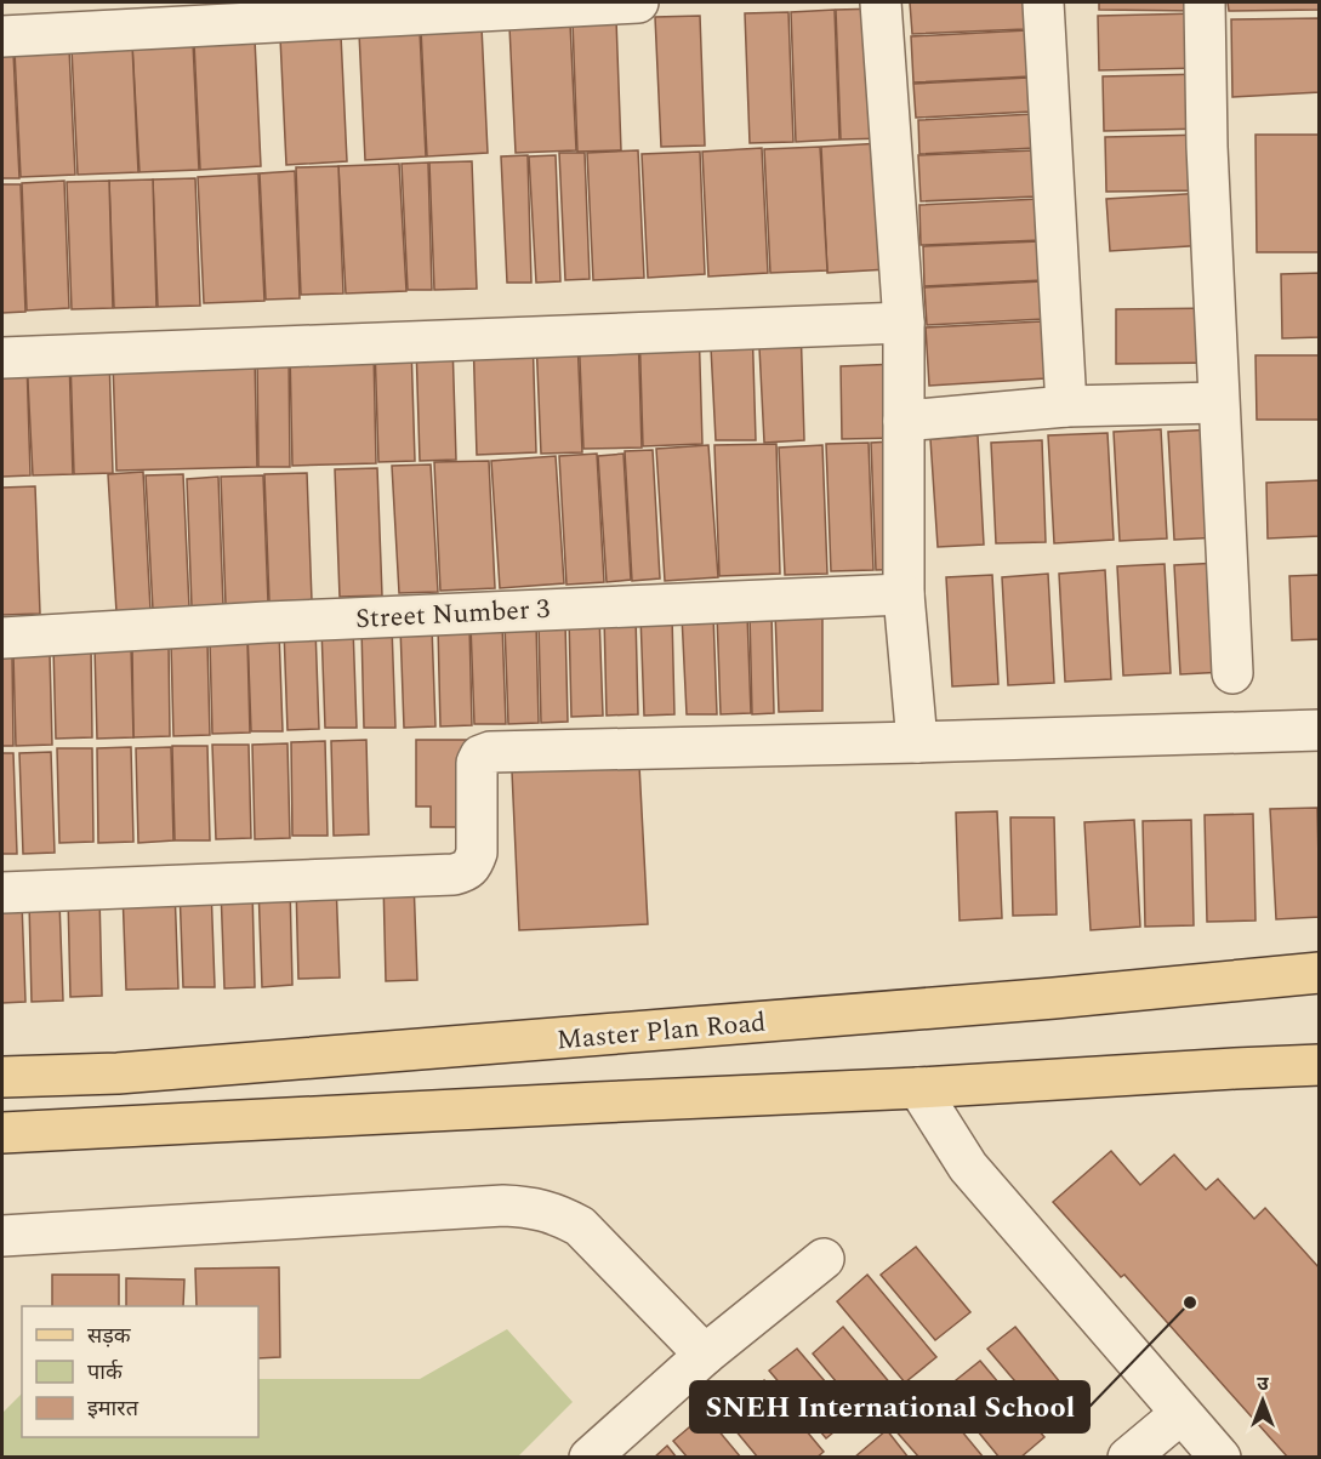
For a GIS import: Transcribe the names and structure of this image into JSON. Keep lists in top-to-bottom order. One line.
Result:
{"streets":{"main road":["Master Plan Road"],"street":["Street Number 3"]},"places":["SNEH International School"],"legend":["सड़क","पार्क","इमारत"],"north":"top"}
